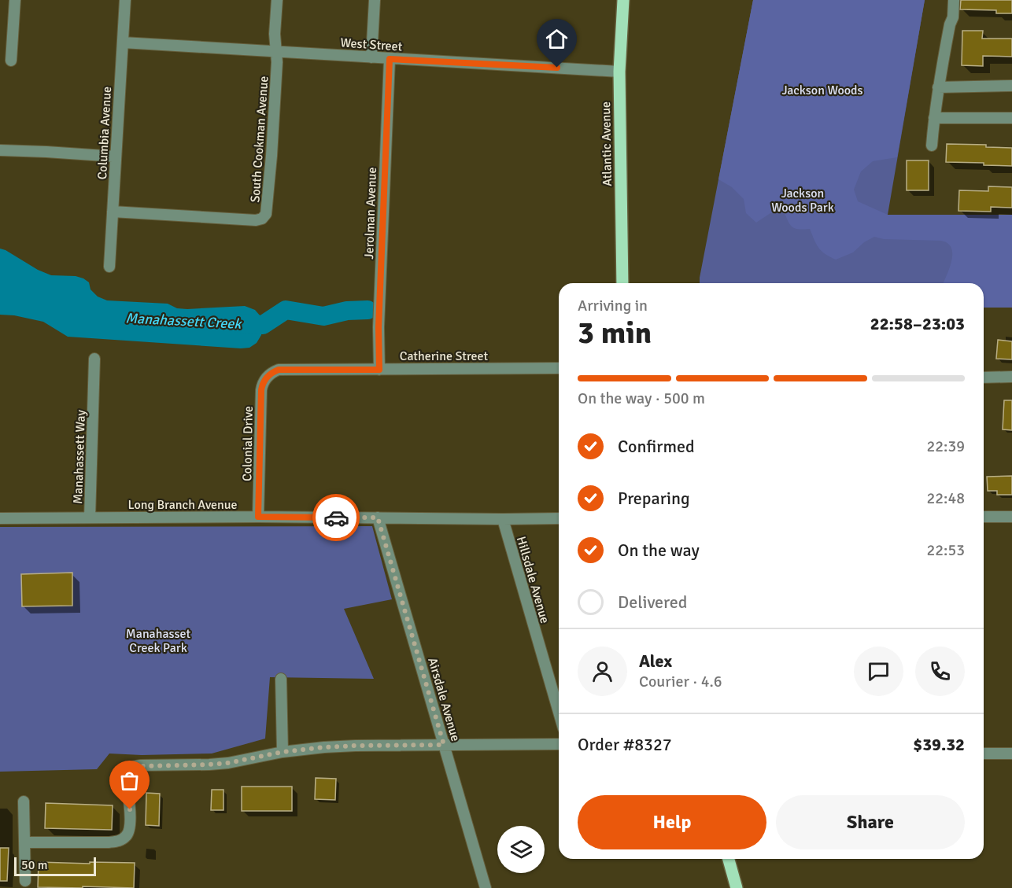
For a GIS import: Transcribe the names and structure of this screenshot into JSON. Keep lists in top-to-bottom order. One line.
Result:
{"streets":{"main road":["Atlantic Avenue"],"street":["West Street","Columbia Avenue","South Cookman Avenue","Jerolman Avenue","Catherine Street","Colonial Drive","Manahassett Way","Long Branch Avenue","Hillsdale Avenue","Airsdale Avenue"]},"crossings":[["West Street","Columbia Avenue"],["West Street","South Cookman Avenue"],["West Street","Atlantic Avenue"],["West Street","Jerolman Avenue"],["Columbia Avenue","South Cookman Avenue"],["Jerolman Avenue","Catherine Street"],["Catherine Street","Colonial Drive"],["Colonial Drive","Long Branch Avenue"],["Manahassett Way","Long Branch Avenue"],["Long Branch Avenue","Hillsdale Avenue"],["Long Branch Avenue","Airsdale Avenue"]],"water":["Manahassett Creek"],"parks":["Jackson Woods","Jackson Woods Park","Manahasset Creek Park"],"scale_bar":"50 m","page":{"heading":["3 min","Arriving in","22:58–23:03"],"panel":["Alex","Courier · 4.6","Order #8327","$39.32"],"bar":"On the way · 500 m","list":[["Confirmed","22:39"],["Preparing","22:48"],["On the way","22:53"],"Delivered"],"buttons":["Help","Share"],"scale":"50 m"}}
